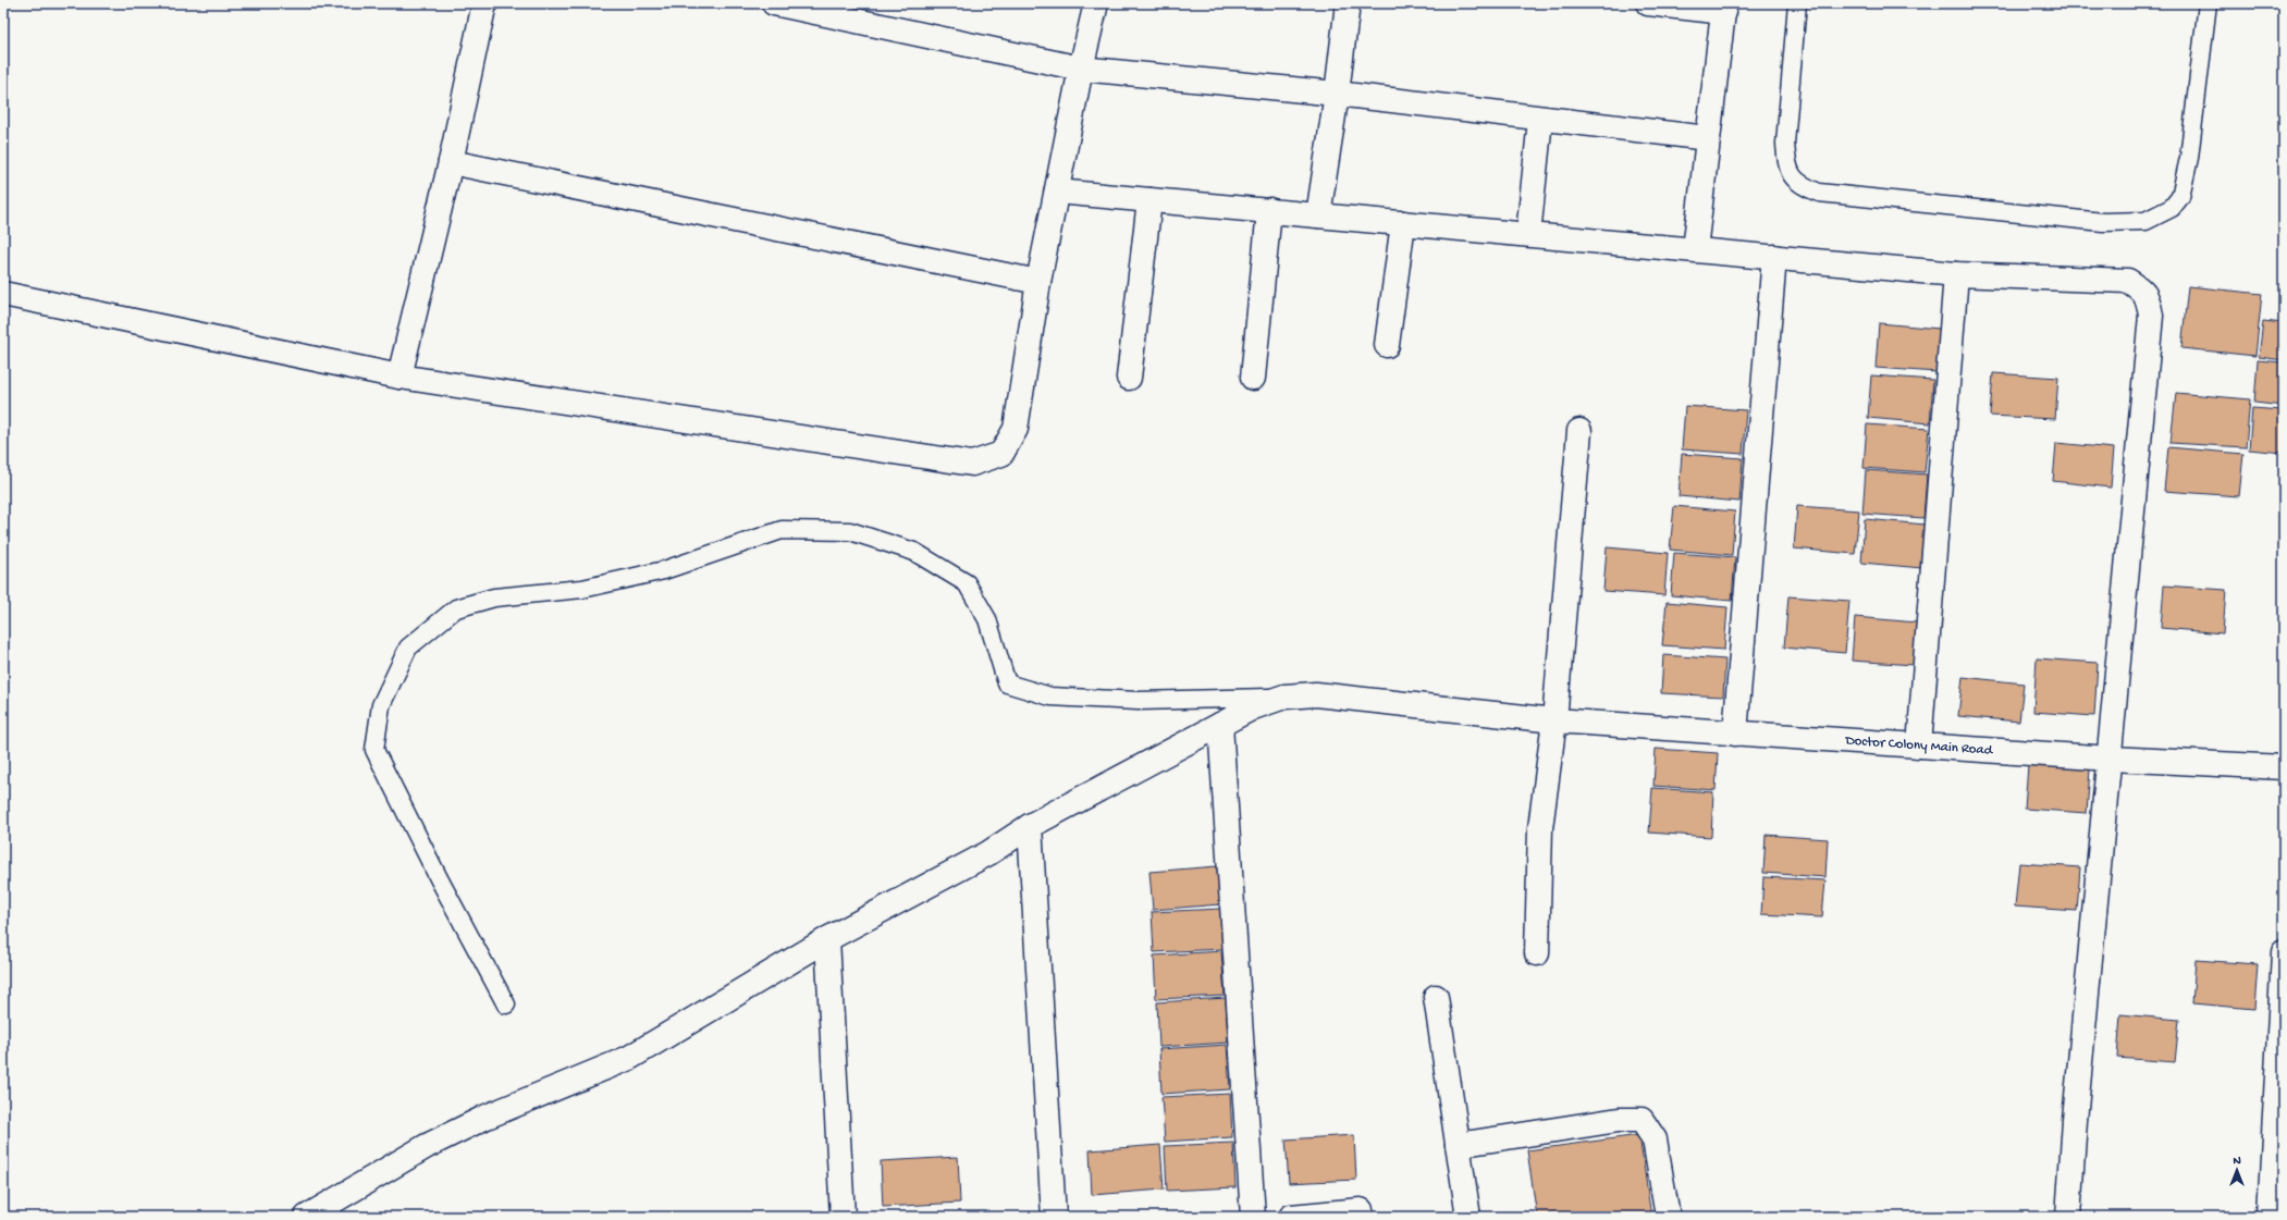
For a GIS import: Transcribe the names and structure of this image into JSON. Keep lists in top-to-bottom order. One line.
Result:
{"streets":{"street":["Doctor Colony Main Road"]},"north":"top"}
